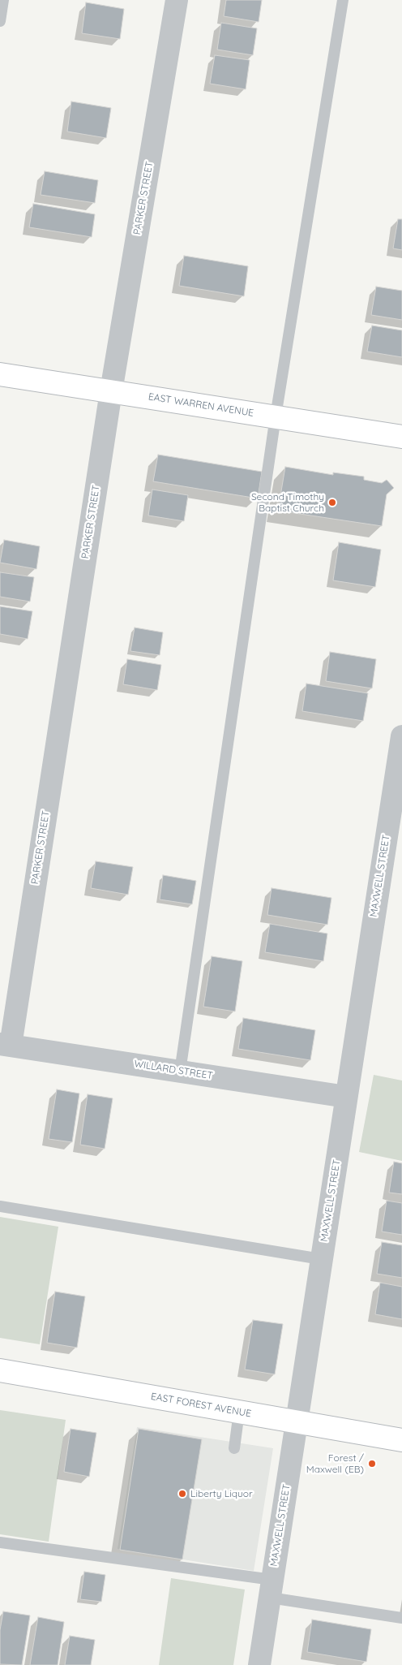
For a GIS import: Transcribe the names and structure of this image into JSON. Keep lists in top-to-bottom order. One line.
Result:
{"streets":{"main road":["EAST WARREN AVENUE","EAST FOREST AVENUE"],"street":["PARKER STREET","MAXWELL STREET","WILLARD STREET"]},"crossings":[["PARKER STREET","EAST WARREN AVENUE"],["PARKER STREET","WILLARD STREET"],["MAXWELL STREET","WILLARD STREET"],["MAXWELL STREET","EAST FOREST AVENUE"]],"places":["Second Timothy Baptist Church","Forest / Maxwell (EB)","Liberty Liquor"]}
